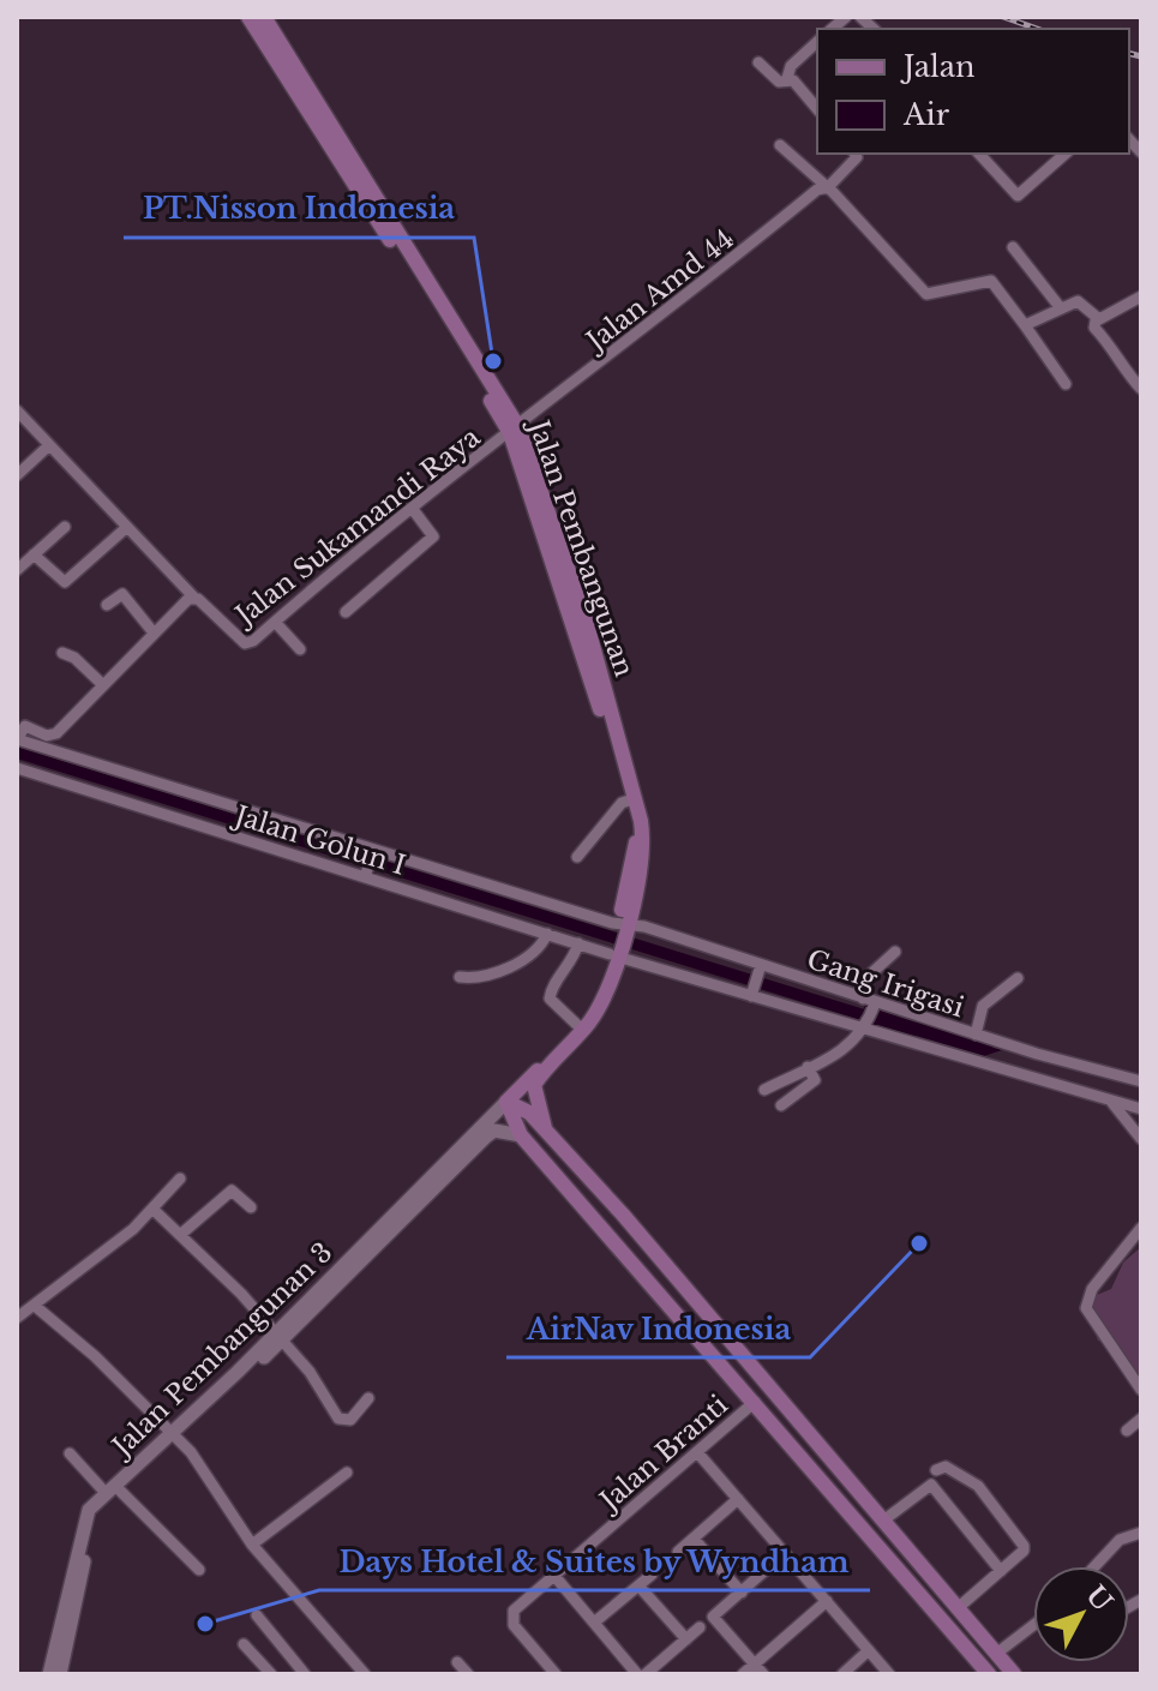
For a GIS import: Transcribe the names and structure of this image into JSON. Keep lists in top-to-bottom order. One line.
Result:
{"streets":{"main road":["Jalan Pembangunan"],"street":["Jalan Amd 44","Jalan Sukamandi Raya","Jalan Golun I","Gang Irigasi","Jalan Pembangunan 3","Jalan Branti"]},"crossings":[["Jalan Amd 44","Jalan Sukamandi Raya"],["Jalan Amd 44","Jalan Pembangunan"],["Jalan Sukamandi Raya","Jalan Pembangunan"],["Jalan Pembangunan","Jalan Golun I"],["Jalan Pembangunan","Gang Irigasi"],["Jalan Pembangunan","Jalan Pembangunan 3"]],"places":["PT.Nisson Indonesia","AirNav Indonesia","Days Hotel & Suites by Wyndham"],"legend":["Jalan","Air"],"north":"top right"}
